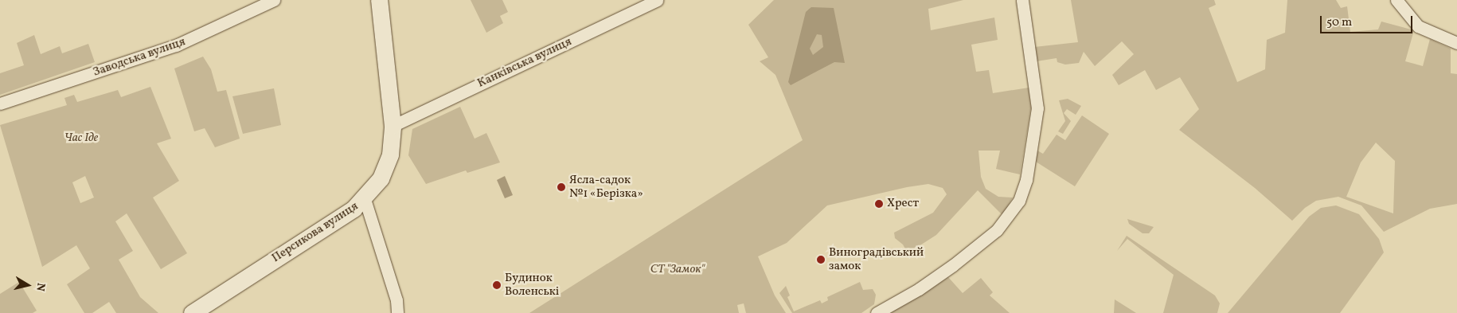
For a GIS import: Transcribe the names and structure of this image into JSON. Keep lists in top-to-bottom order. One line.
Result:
{"streets":{"main road":["Персикова вулиця"],"street":["Заводська вулиця","Канківська вулиця"]},"crossings":[["Канківська вулиця","Персикова вулиця"]],"parks":["Час Іде","СТ \"Замок\""],"places":["Ясла-садок №1 «Берізка»","Хрест","Виноградівський замок","Будинок Воленські"],"scale_bar":"50 m","north":"right"}
